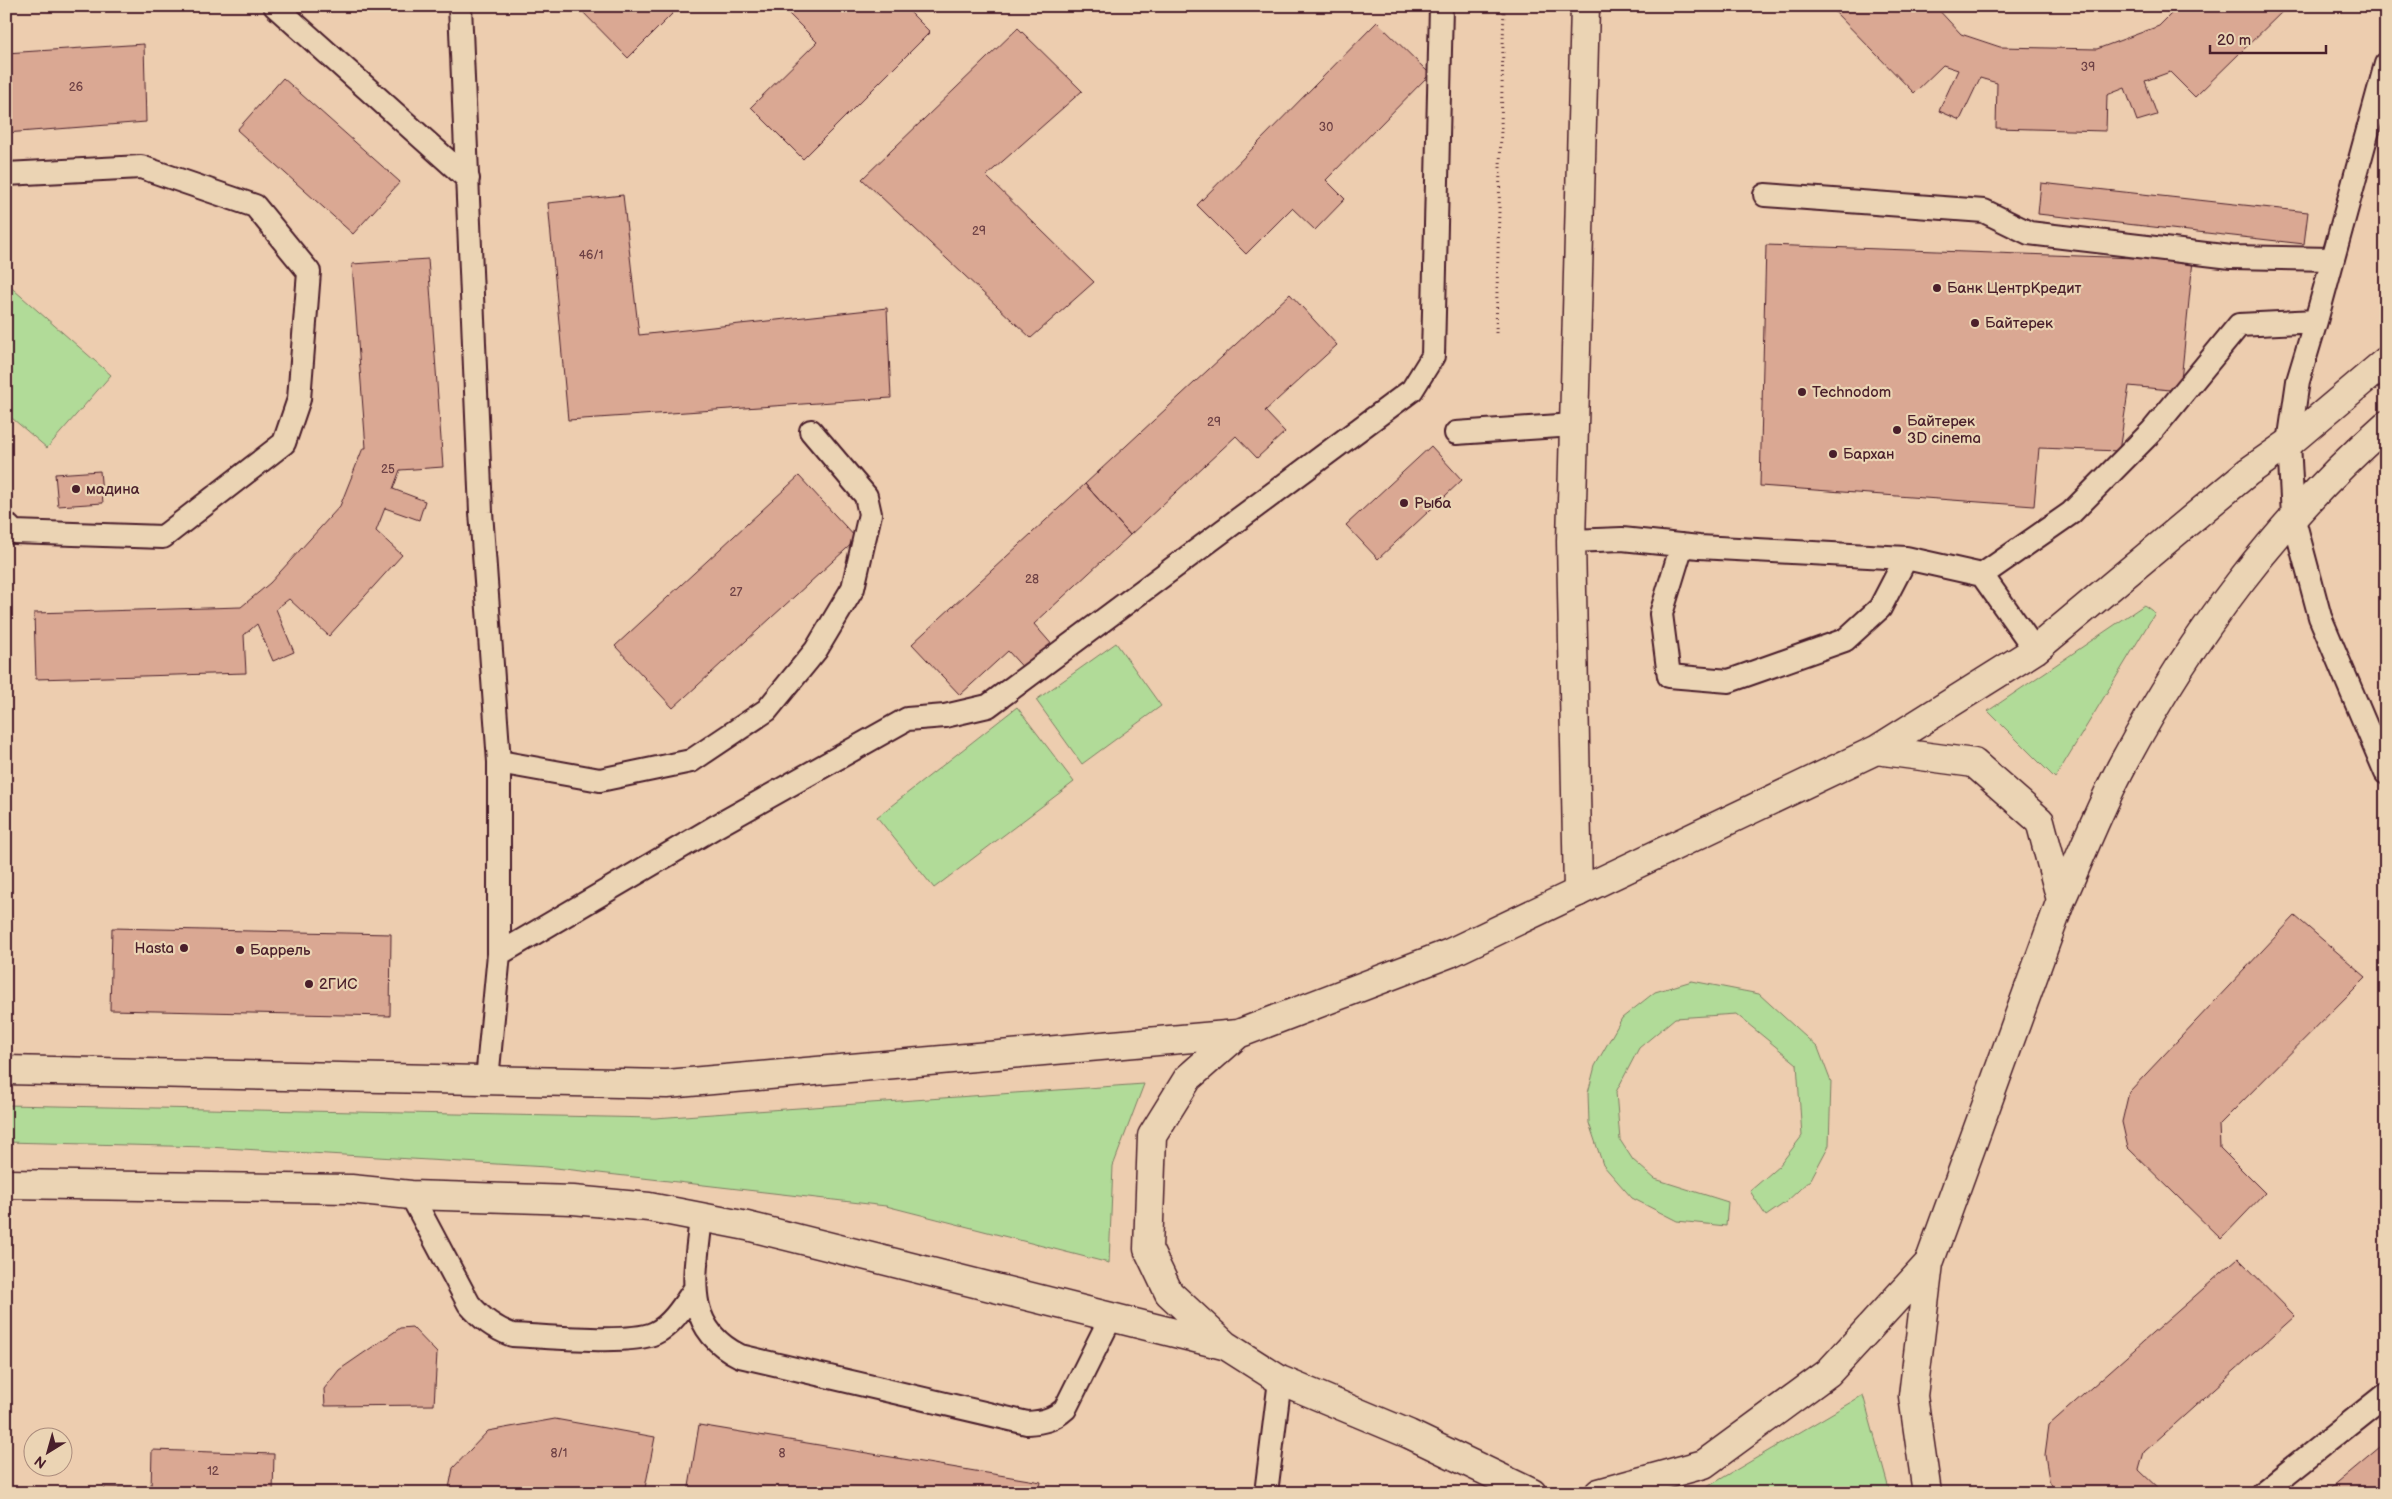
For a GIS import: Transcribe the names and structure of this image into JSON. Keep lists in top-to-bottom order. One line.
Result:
{"places":["Банк ЦентрКредит","Байтерек","Technodom","Байтерек 3D cinema","Бархан","мадина","Рыба","Hasta","Баррель","2ГИС"],"house_numbers":["39","26","30","29","46/1","29","25","28","27","8/1","8","12"],"scale_bar":"20 m","north":"bottom left"}
